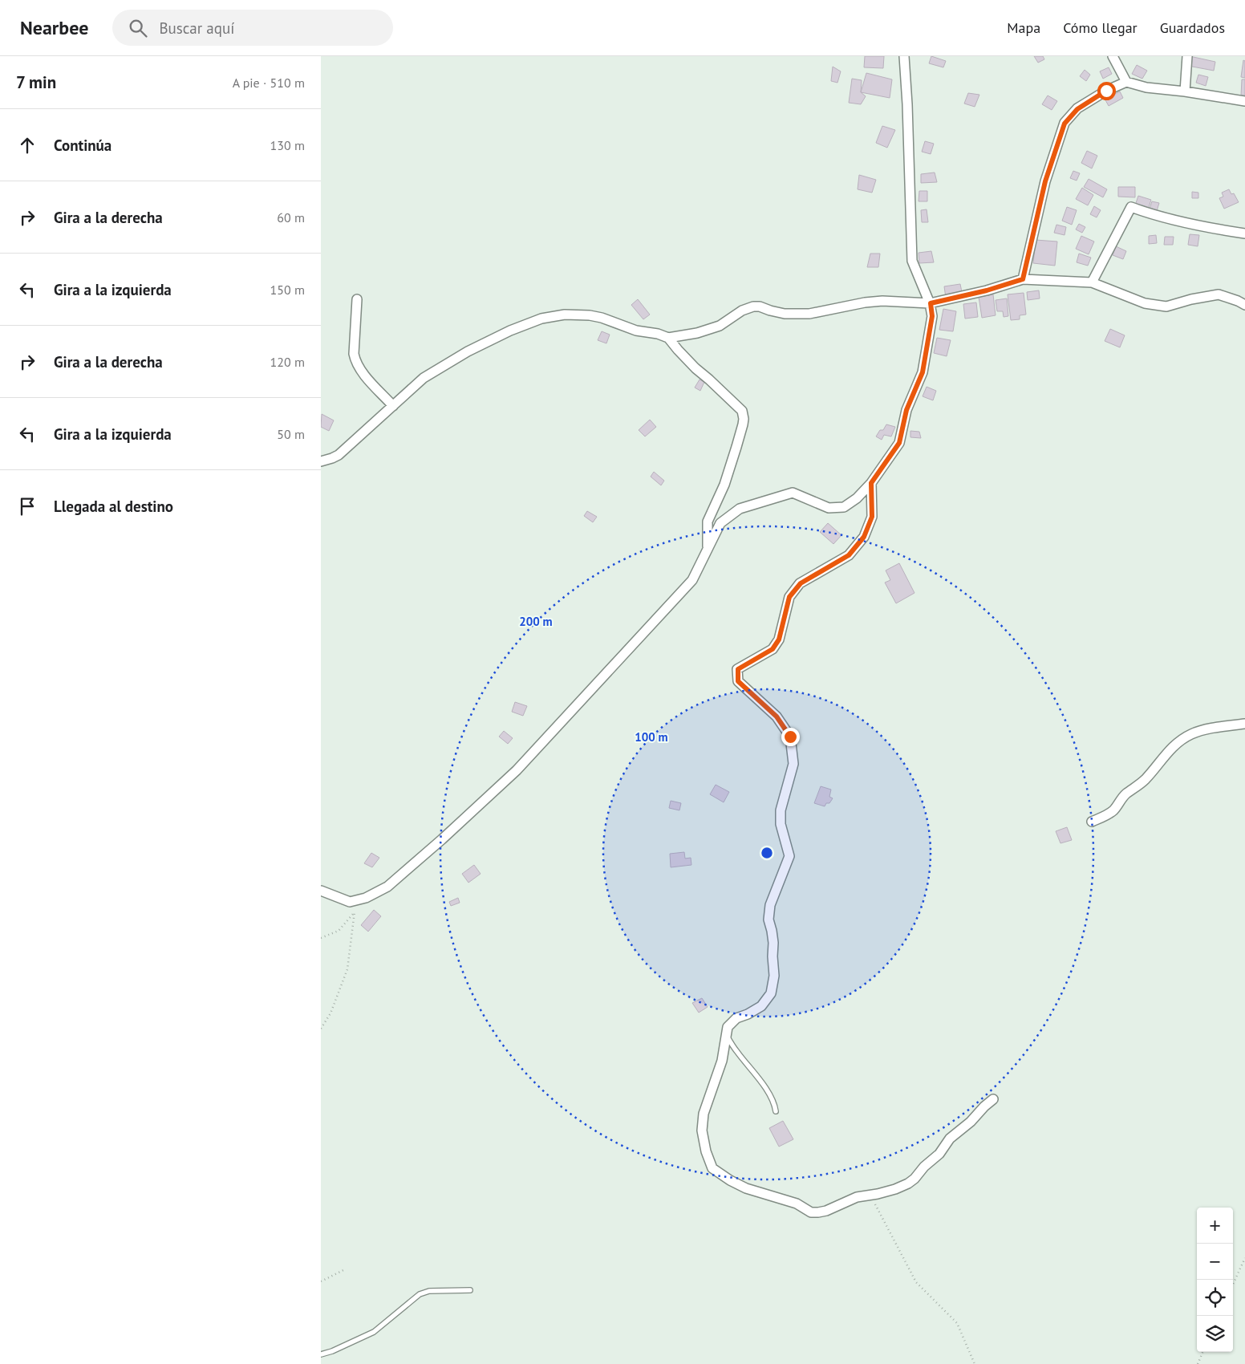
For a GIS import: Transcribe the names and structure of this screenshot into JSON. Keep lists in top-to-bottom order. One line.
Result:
{"page":{"header":"Nearbee","search":"Buscar aquí","nav":["Mapa","Cómo llegar","Guardados"],"heading":["7 min","A pie · 510 m"],"list":[["Continúa","130 m"],["Gira a la derecha","60 m"],["Gira a la izquierda","150 m"],["Gira a la derecha","120 m"],["Gira a la izquierda","50 m"],"Llegada al destino"],"map_buttons":["+","−"]},"rings":["200 m","100 m"]}
